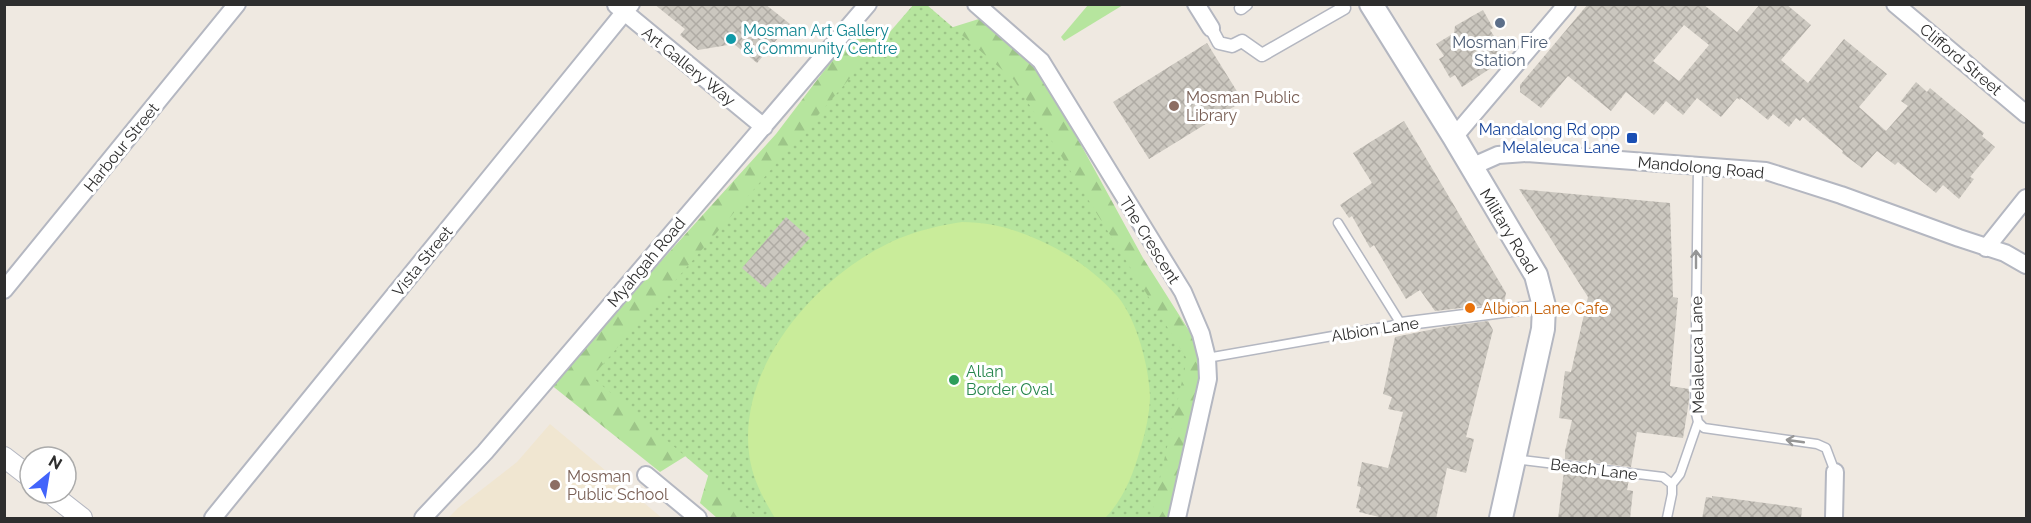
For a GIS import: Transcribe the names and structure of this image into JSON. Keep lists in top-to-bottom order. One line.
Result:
{"streets":{"main road":["Military Road"],"street":["Clifford Street","Art Gallery Way","Harbour Street","Mandolong Road","The Crescent","Vista Street","Myahgah Road","Albion Lane"],"lane":["Melaleuca Lane","Beach Lane"]},"crossings":[["Art Gallery Way","Vista Street"],["Art Gallery Way","Myahgah Road"],["Mandolong Road","Military Road"],["Mandolong Road","Melaleuca Lane"],["Military Road","Albion Lane"],["Military Road","Beach Lane"],["The Crescent","Albion Lane"]],"one_way":["Melaleuca Lane"],"places":{"other":["Mosman Fire Station","Mosman Art Gallery & Community Centre","Mosman Public Library","Albion Lane Cafe","Allan Border Oval","Mosman Public School"],"transit":["Mandalong Rd opp Melaleuca Lane"]},"north":"top right"}
